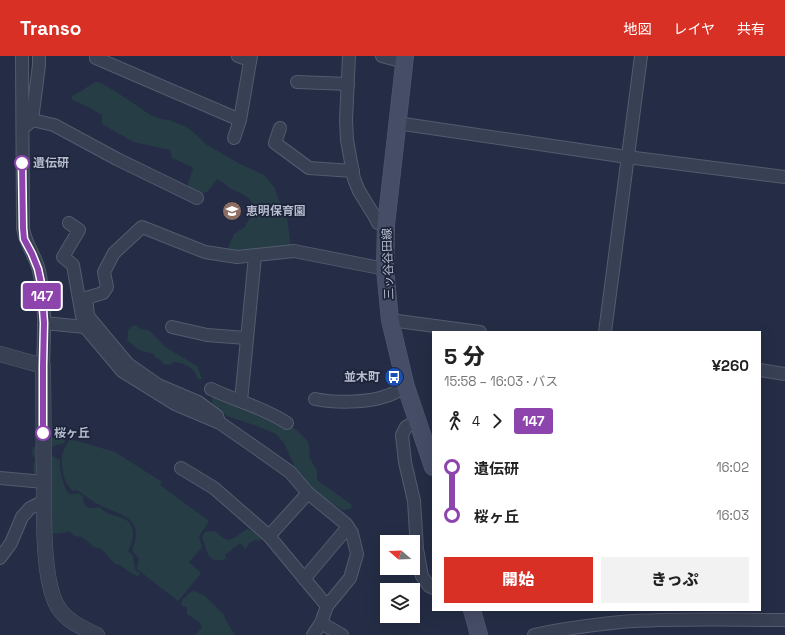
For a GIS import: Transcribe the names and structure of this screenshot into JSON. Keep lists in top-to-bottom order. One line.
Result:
{"streets":{"main road":["三ッ谷谷田線"]},"places":{"other":["遺伝研","桜ヶ丘"],"school or university":["恵明保育園"],"bus stop":["並木町"]},"lines":["bus line 147"],"north":"left","page":{"header":"Transo","nav":["地図","レイヤ","共有"],"on_map":"147","heading":["5 分","15:58 – 16:03 · バス","¥260"],"legs":["4","147"],"list":[{"name":"遺伝研","value":"16:02"},{"name":"桜ヶ丘","value":"16:03"}],"buttons":["開始","きっぷ"]}}
